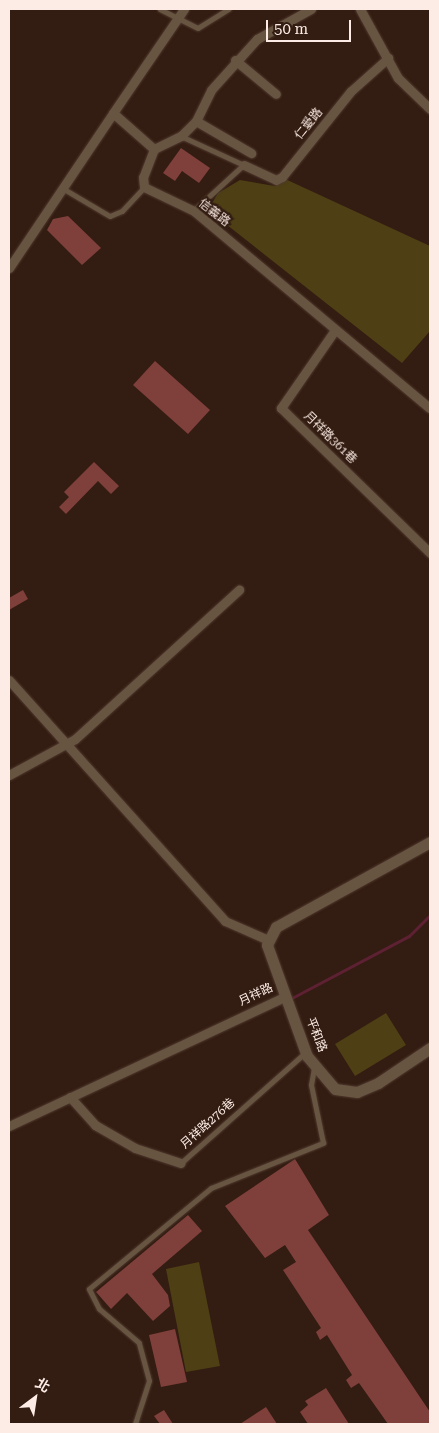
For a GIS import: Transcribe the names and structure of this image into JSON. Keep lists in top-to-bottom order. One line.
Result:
{"streets":{"street":["仁愛路","信義路","月祥路361巷","月祥路","平和路","月祥路276巷"]},"crossings":[["信義路","月祥路361巷"],["月祥路","平和路"],["月祥路","月祥路276巷"],["平和路","月祥路276巷"]],"scale_bar":"50 m","north":"top right"}
